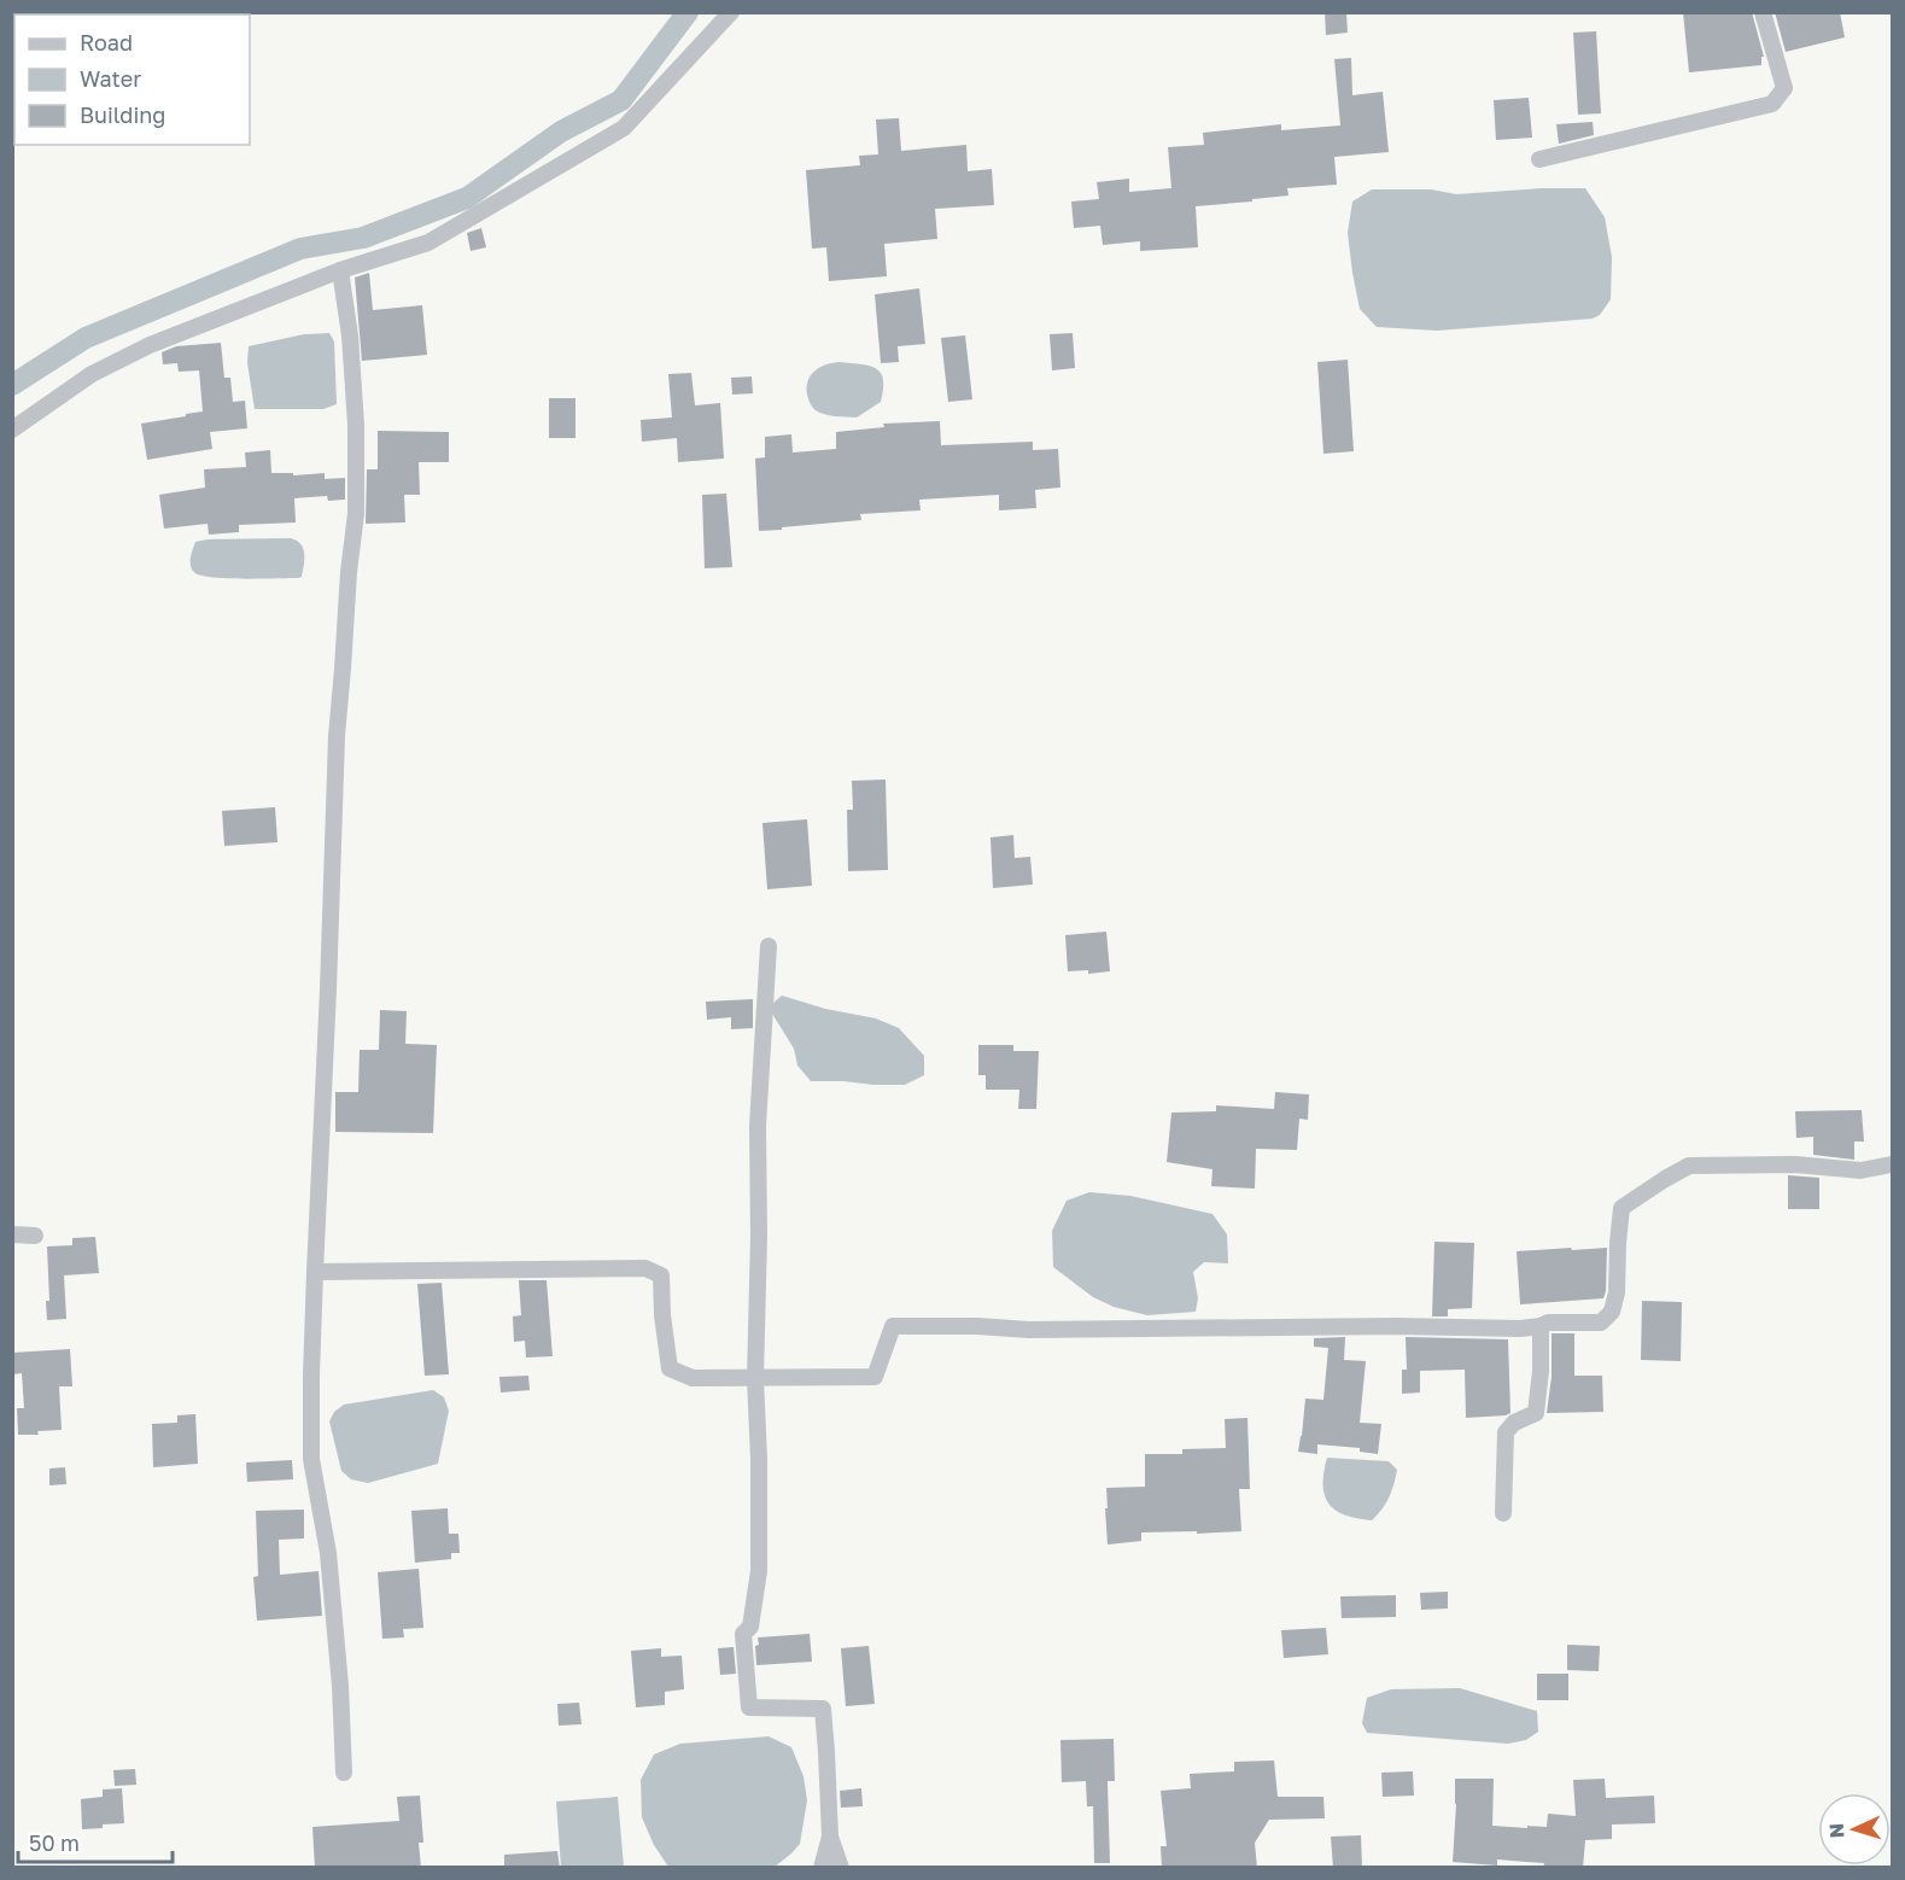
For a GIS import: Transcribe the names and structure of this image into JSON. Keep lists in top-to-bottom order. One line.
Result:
{"legend":["Road","Water","Building"],"scale_bar":"50 m","north":"left"}
